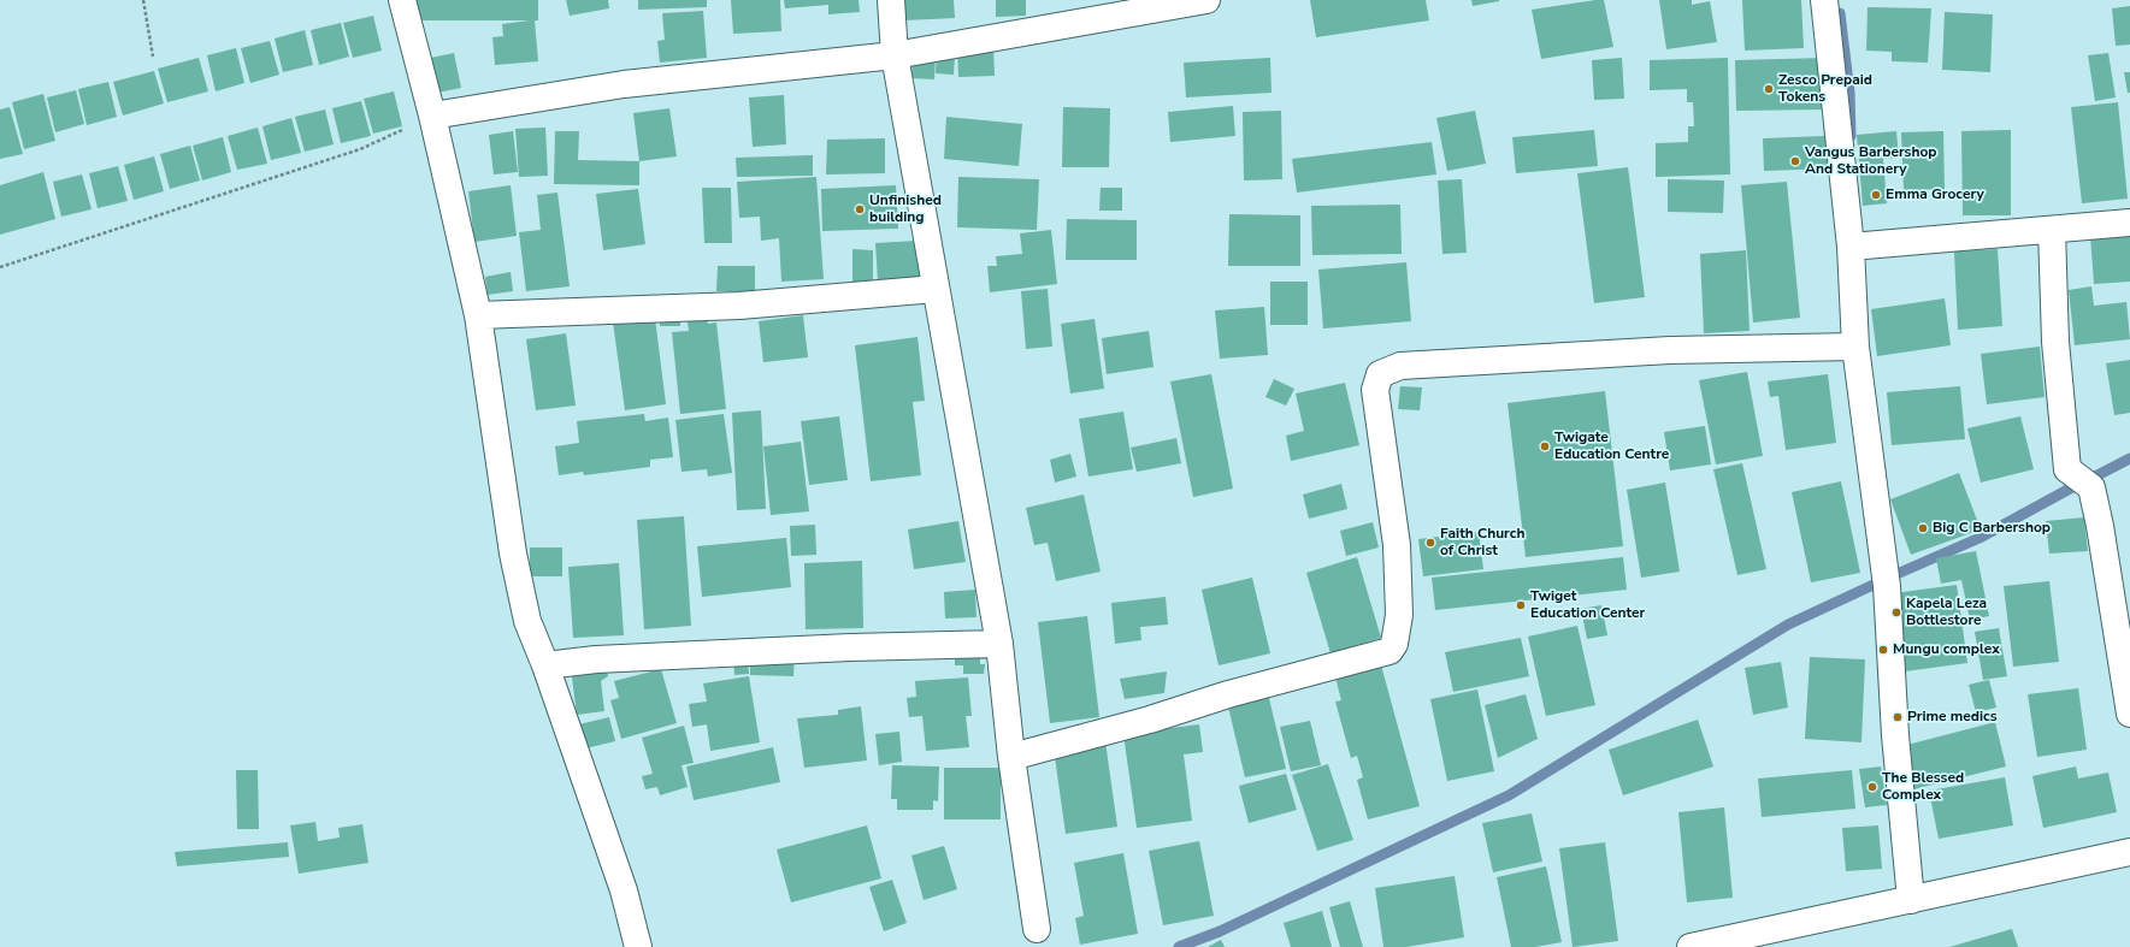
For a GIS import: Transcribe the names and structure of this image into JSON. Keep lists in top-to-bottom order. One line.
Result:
{"places":["Zesco Prepaid Tokens","Vangus Barbershop And Stationery","Emma Grocery","Unfinished building","Twigate Education Centre","Big C Barbershop","Faith Church of Christ","Twiget Education Center","Kapela Leza Bottlestore","Mungu complex","Prime medics","The Blessed Complex"]}
